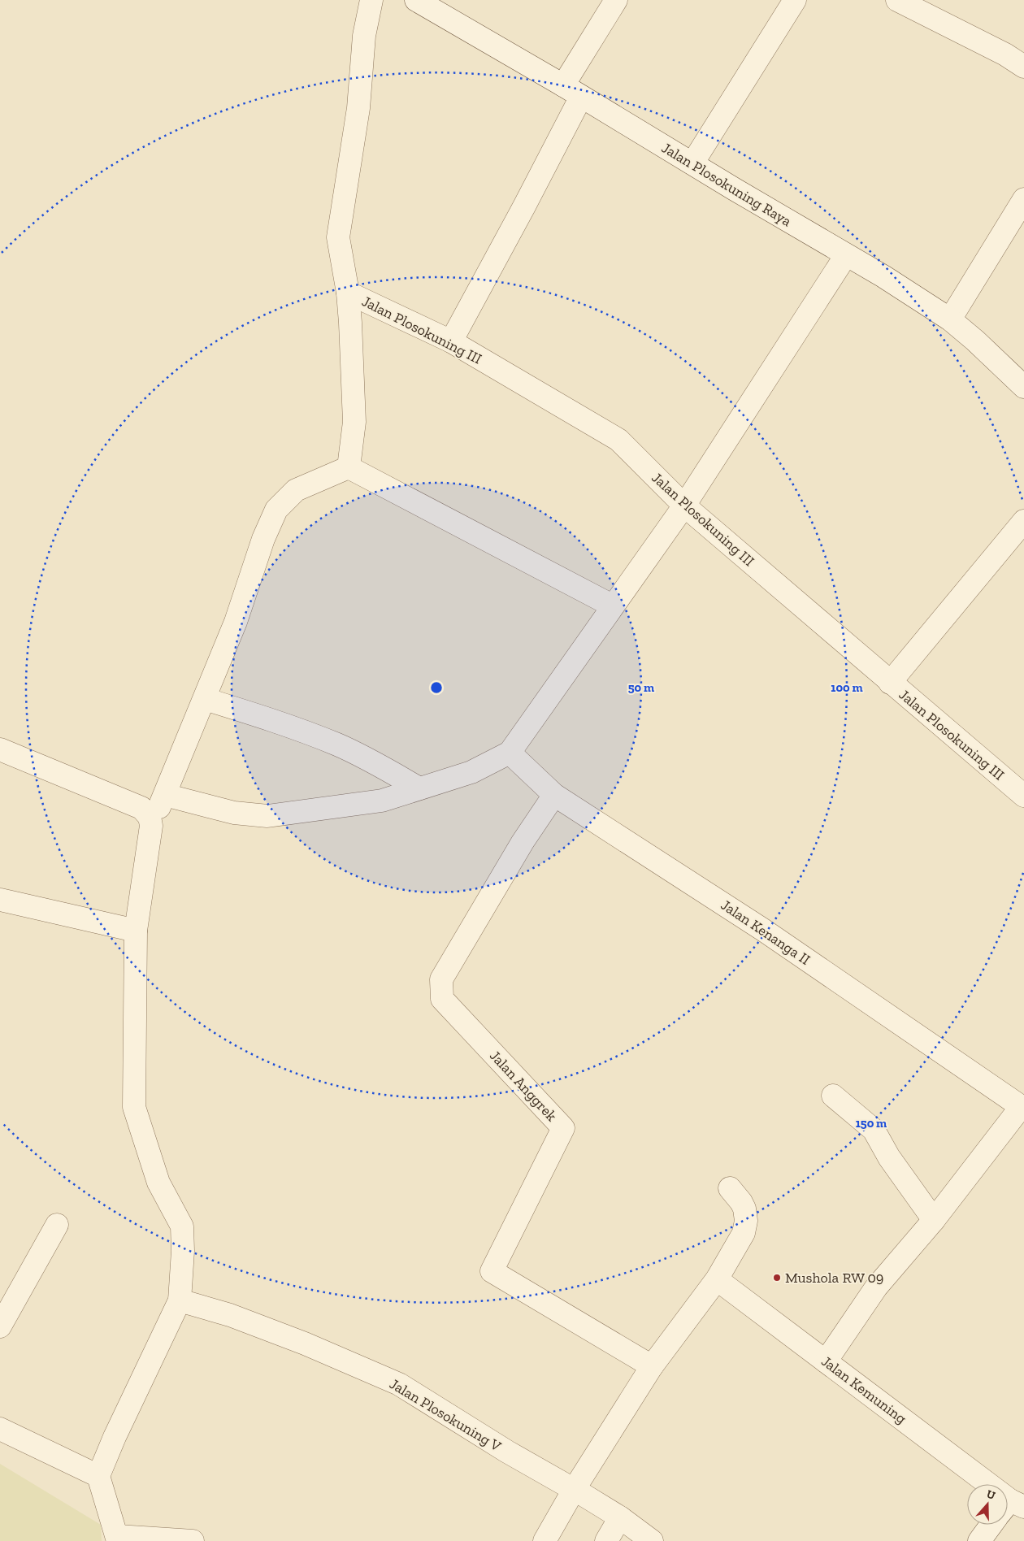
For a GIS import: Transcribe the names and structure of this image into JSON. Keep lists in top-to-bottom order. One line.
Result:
{"streets":{"street":["Jalan Plosokuning Raya","Jalan Plosokuning III","Jalan Kenanga II","Jalan Anggrek","Jalan Kemuning","Jalan Plosokuning V"]},"crossings":[["Jalan Kenanga II","Jalan Anggrek"]],"places":["Mushola RW 09"],"north":"top","rings":["50 m","100 m","150 m"]}
